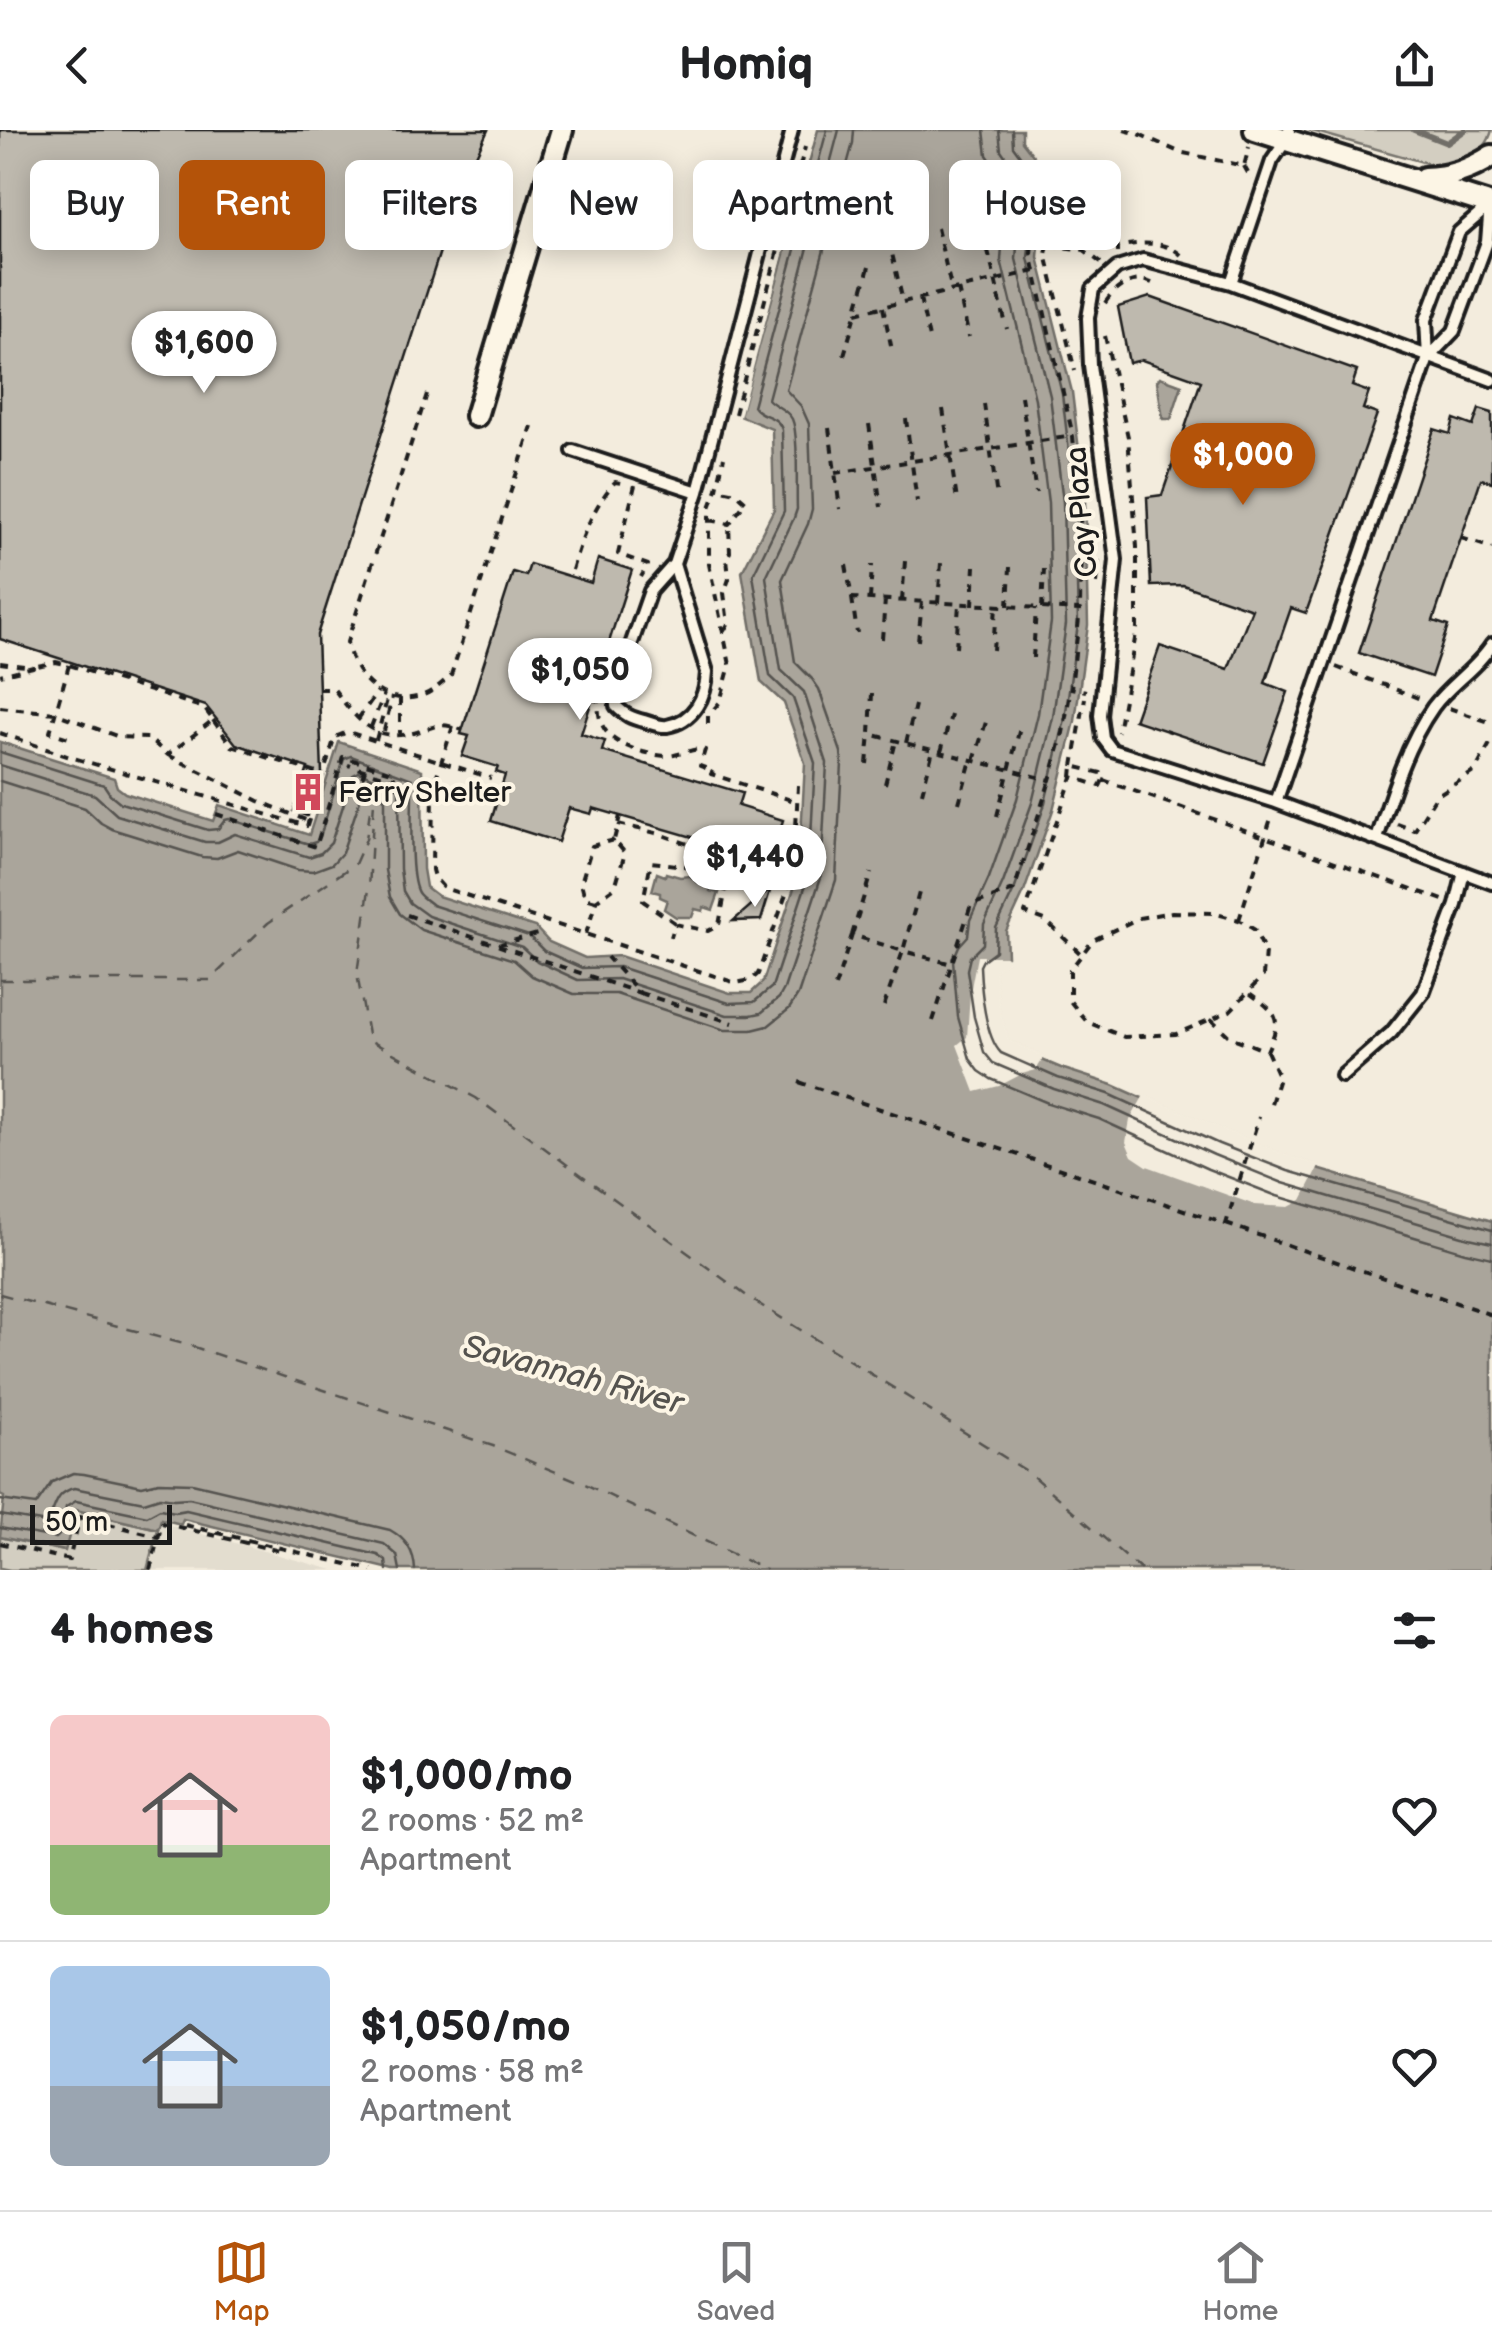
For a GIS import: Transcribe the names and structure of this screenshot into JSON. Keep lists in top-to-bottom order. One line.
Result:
{"streets":{"lane":["Cay Plaza"]},"water":["Savannah River"],"places":{"building":["Ferry Shelter"]},"scale_bar":"50 m","page":{"header":"Homiq","chip":["Buy","Rent","Filters","New","Apartment","House"],"price":["$1,600","$1,000","$1,050","$1,440"],"scale":"50 m","heading":"4 homes","list":[{"name":"$1,000/mo","note":"2 rooms · 52 m² · Apartment"},{"name":"$1,050/mo","note":"2 rooms · 58 m² · Apartment"}],"tabs":["Map","Saved","Home"]}}
